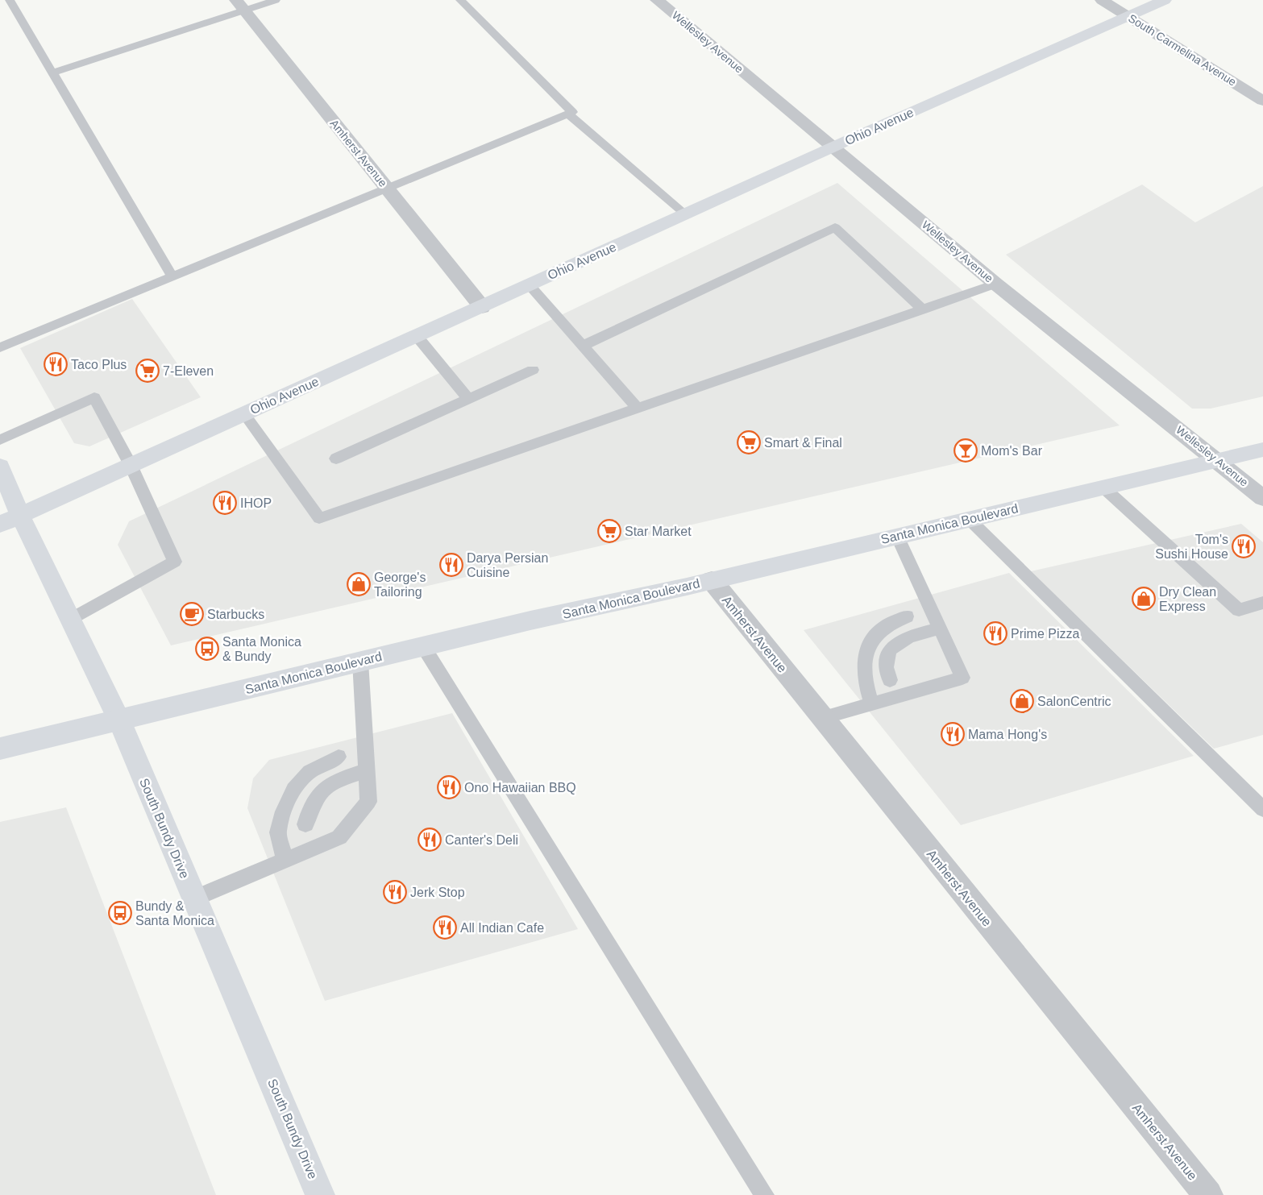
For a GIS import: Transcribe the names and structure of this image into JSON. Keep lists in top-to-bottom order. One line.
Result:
{"streets":{"main road":["Ohio Avenue","Santa Monica Boulevard","South Bundy Drive"],"street":["Wellesley Avenue","South Carmelina Avenue","Amherst Avenue"]},"crossings":[["Wellesley Avenue","Ohio Avenue"],["Wellesley Avenue","Santa Monica Boulevard"],["South Carmelina Avenue","Ohio Avenue"],["Ohio Avenue","Amherst Avenue"],["Ohio Avenue","South Bundy Drive"],["Amherst Avenue","Santa Monica Boulevard"],["Santa Monica Boulevard","South Bundy Drive"]],"places":{"restaurant":["Taco Plus","IHOP","Tom's Sushi House","Darya Persian Cuisine","Prime Pizza","Mama Hong's","Ono Hawaiian BBQ","Canter's Deli","Jerk Stop","All Indian Cafe"],"supermarket":["7-Eleven","Smart & Final","Star Market"],"bar":["Mom's Bar"],"shop":["George's Tailoring","Dry Clean Express","SalonCentric"],"cafe":["Starbucks"],"bus stop":["Santa Monica & Bundy","Bundy & Santa Monica"]}}
